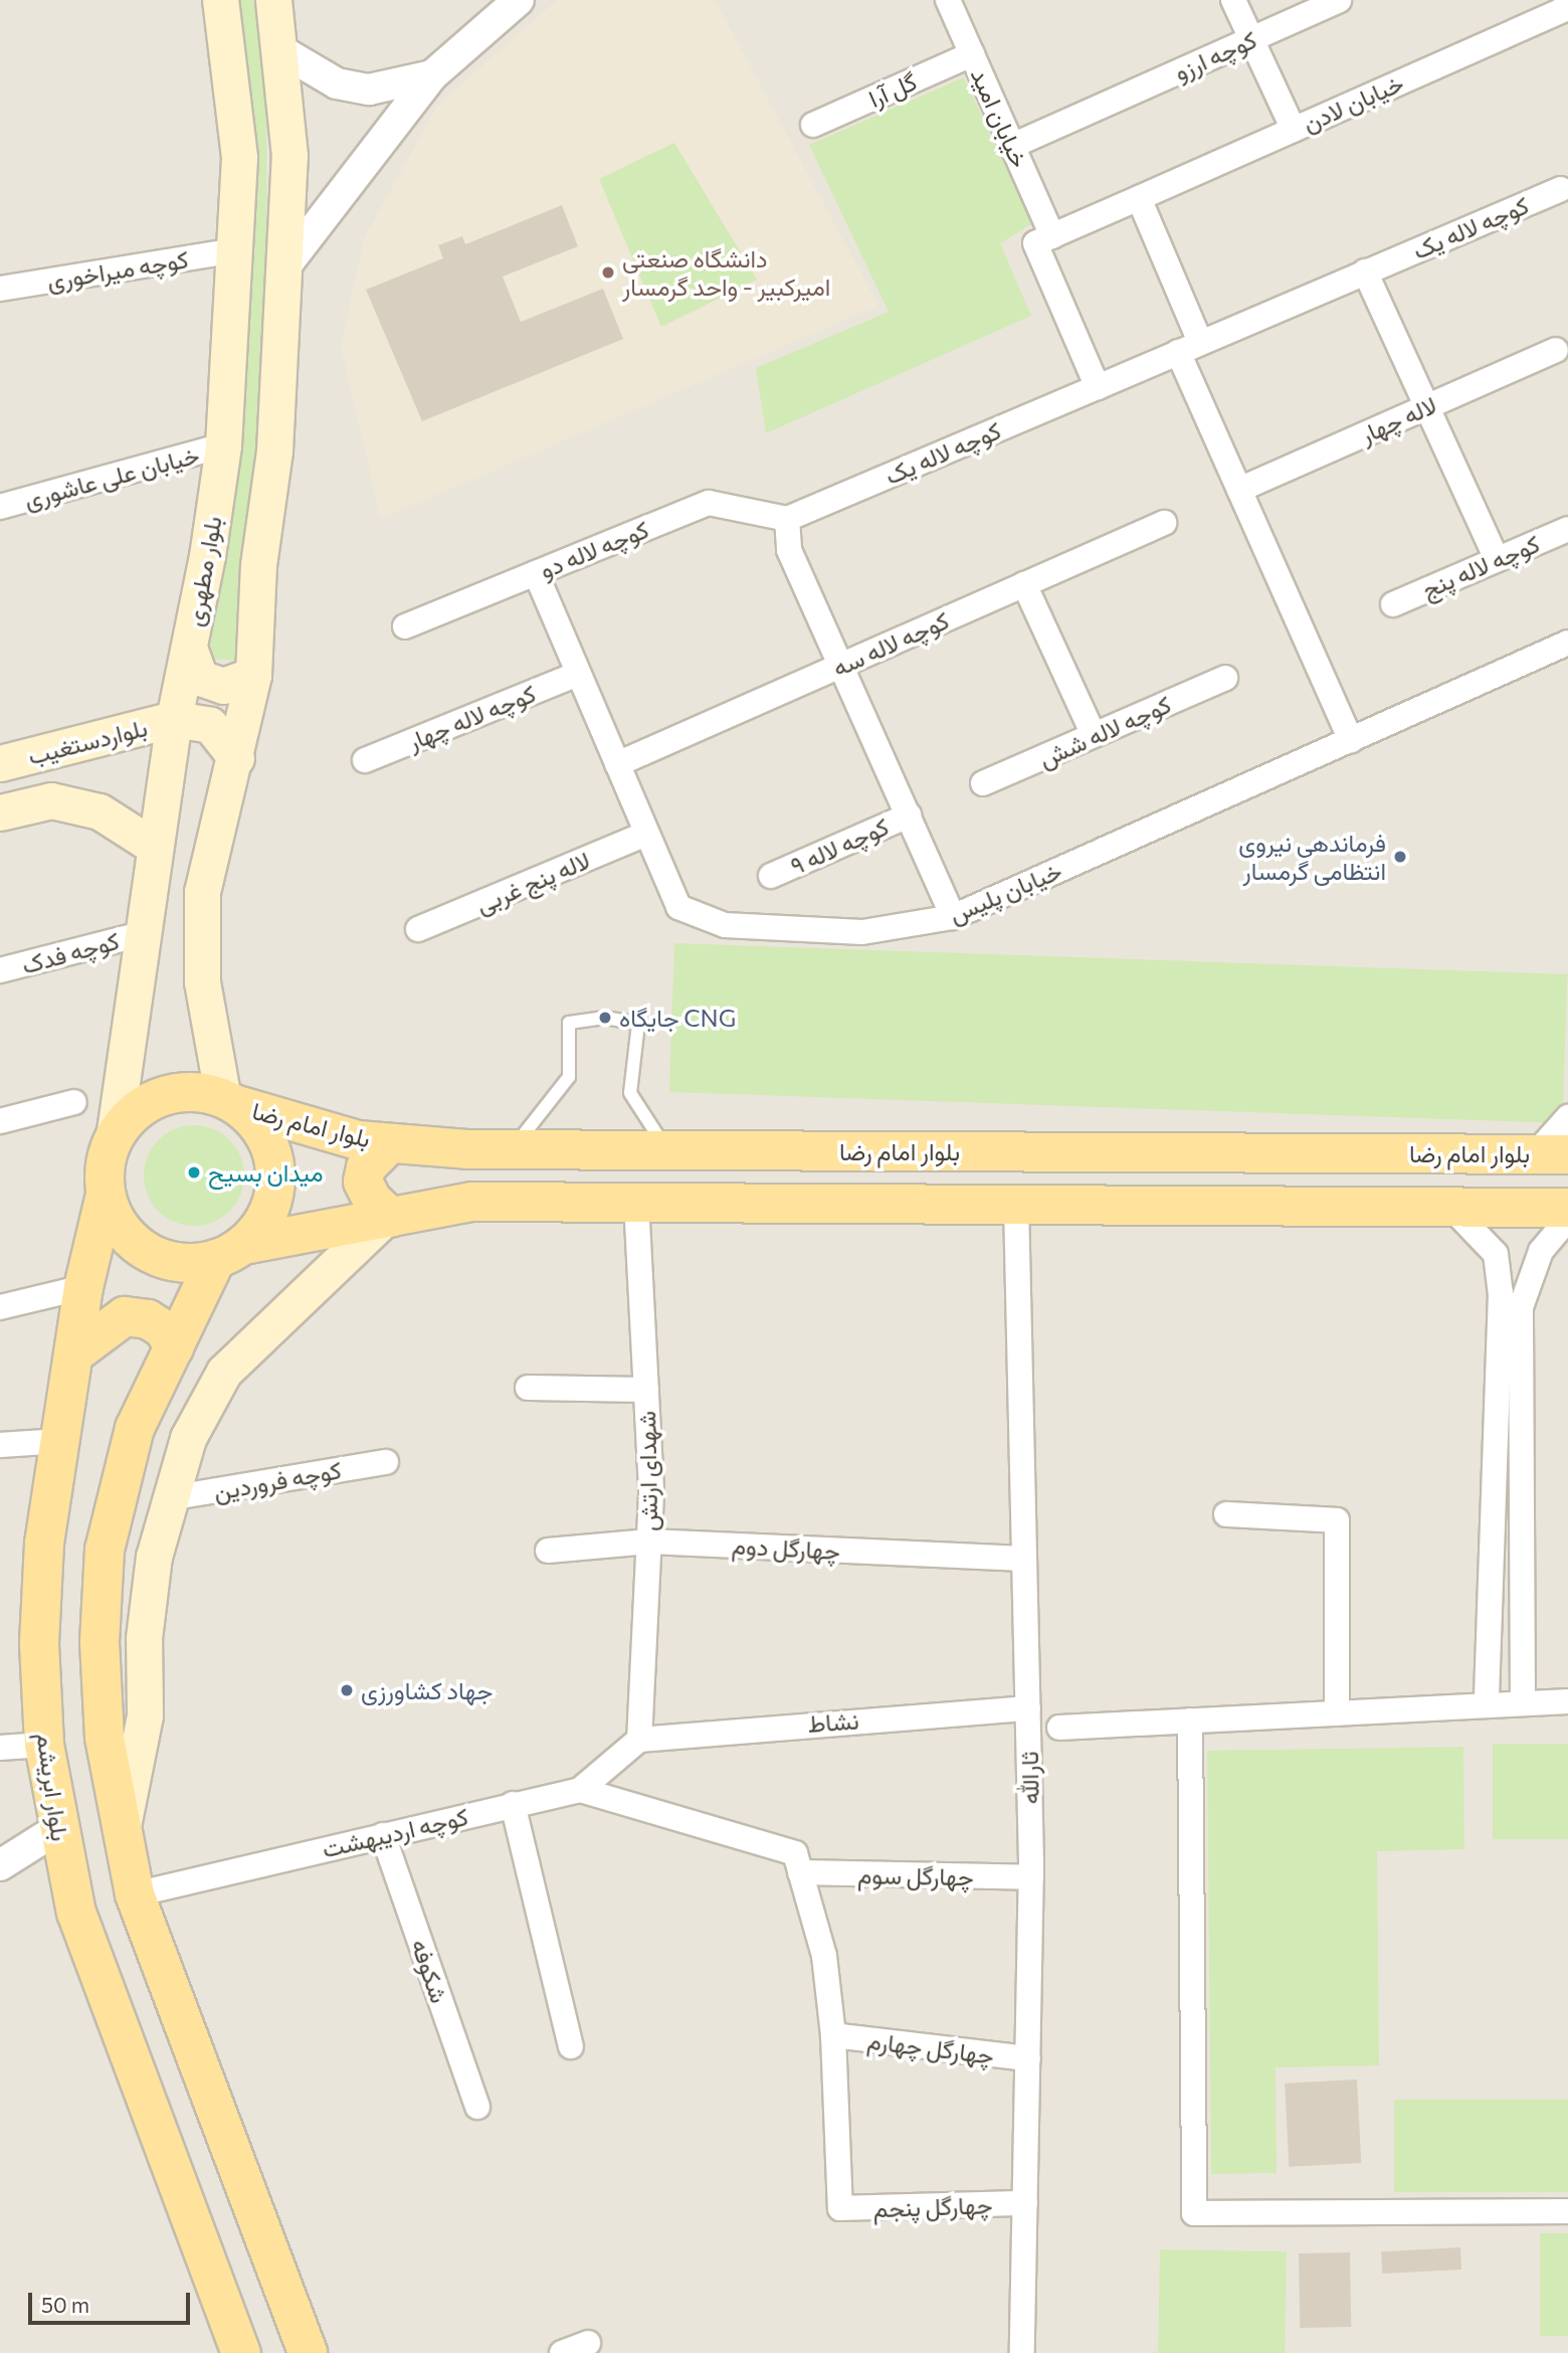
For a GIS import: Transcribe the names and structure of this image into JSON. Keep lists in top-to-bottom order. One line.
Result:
{"streets":{"main road":["بلوار مطهری","بلواردستغیب","بلوار امام رضا","بلوار ابریشم"],"street":["کوچه ارزو","گل آرا","خیابان لادن","خیابان امید","کوچه لاله یک","کوچه میراخوری","لاله چهار","خیابان علی عاشوری","کوچه لاله دو","کوچه لاله پنج","کوچه لاله سه","کوچه لاله چهار","کوچه لاله شش","کوچه لاله ۹","لاله پنج غربی","خیابان پلیس","کوچه فدک","شهدای ارتش","کوچه فروردین","چهارگل دوم","نشاط","ثارالله","کوچه اردیبهشت","چهارگل سوم","شکوفه","چهارگل چهارم","چهارگل پنجم"]},"crossings":[["کوچه ارزو","خیابان امید"],["گل آرا","خیابان امید"],["خیابان لادن","خیابان امید"],["کوچه لاله یک","کوچه لاله دو"],["کوچه میراخوری","بلوار مطهری"],["خیابان علی عاشوری","بلوار مطهری"],["کوچه لاله دو","خیابان پلیس"],["بلوار مطهری","بلواردستغیب"],["بلوار مطهری","کوچه فدک"],["بلوار مطهری","بلوار امام رضا"],["بلوار مطهری","بلوار ابریشم"],["کوچه لاله سه","خیابان پلیس"],["کوچه لاله چهار","خیابان پلیس"],["لاله پنج غربی","خیابان پلیس"],["بلوار امام رضا","شهدای ارتش"],["بلوار امام رضا","ثارالله"],["بلوار امام رضا","بلوار ابریشم"],["شهدای ارتش","چهارگل دوم"],["شهدای ارتش","نشاط"],["شهدای ارتش","کوچه اردیبهشت"],["چهارگل دوم","ثارالله"],["نشاط","ثارالله"],["نشاط","کوچه اردیبهشت"],["ثارالله","چهارگل سوم"],["ثارالله","چهارگل چهارم"],["ثارالله","چهارگل پنجم"],["کوچه اردیبهشت","شکوفه"],["چهارگل چهارم","چهارگل پنجم"]],"places":["دانشگاه صنعتی امیرکبیر - واحد گرمسار","فرماندهی نیروی انتظامی گرمسار","جایگاه CNG","میدان بسیح","جهاد کشاورزی"],"scale_bar":"50 m"}
